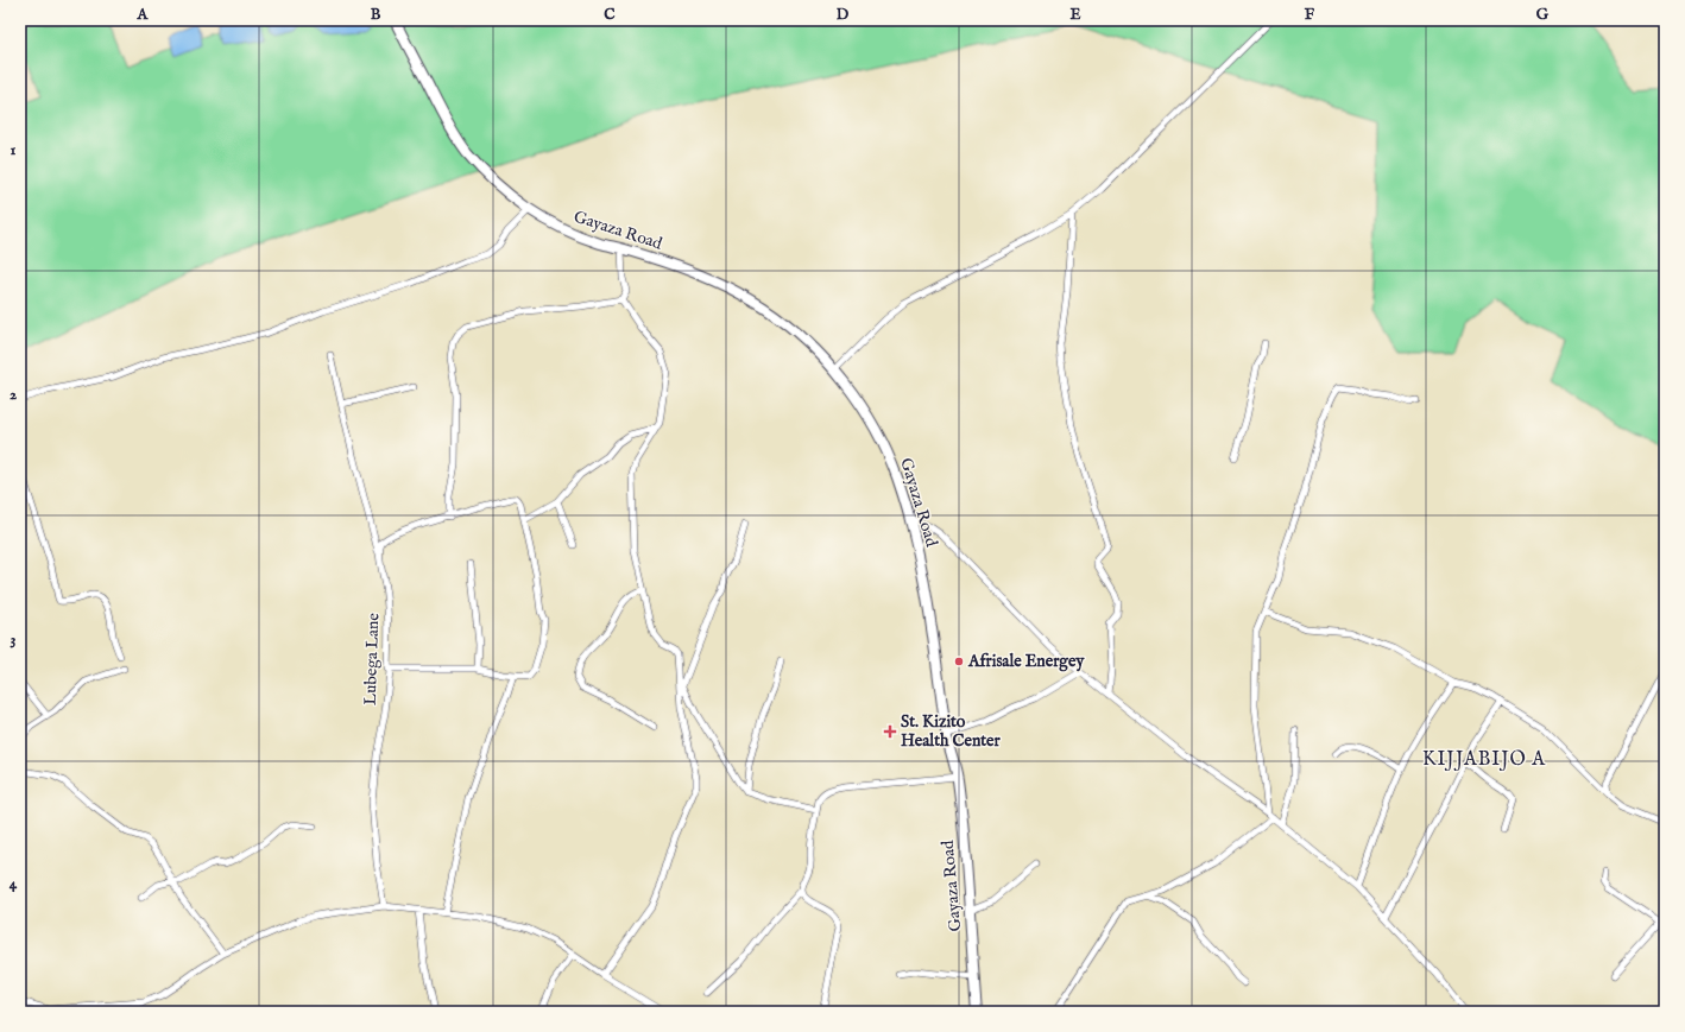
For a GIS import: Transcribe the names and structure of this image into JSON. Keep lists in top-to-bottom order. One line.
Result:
{"streets":{"main road":["Gayaza Road"],"street":["Lubega Lane"]},"districts":["KIJJABIJO A"],"places":{"other":["Afrisale Energey"],"health":["St. Kizito Health Center"]},"grid":{"columns":["A","B","C","D","E","F","G"],"rows":["1","2","3","4"]}}
